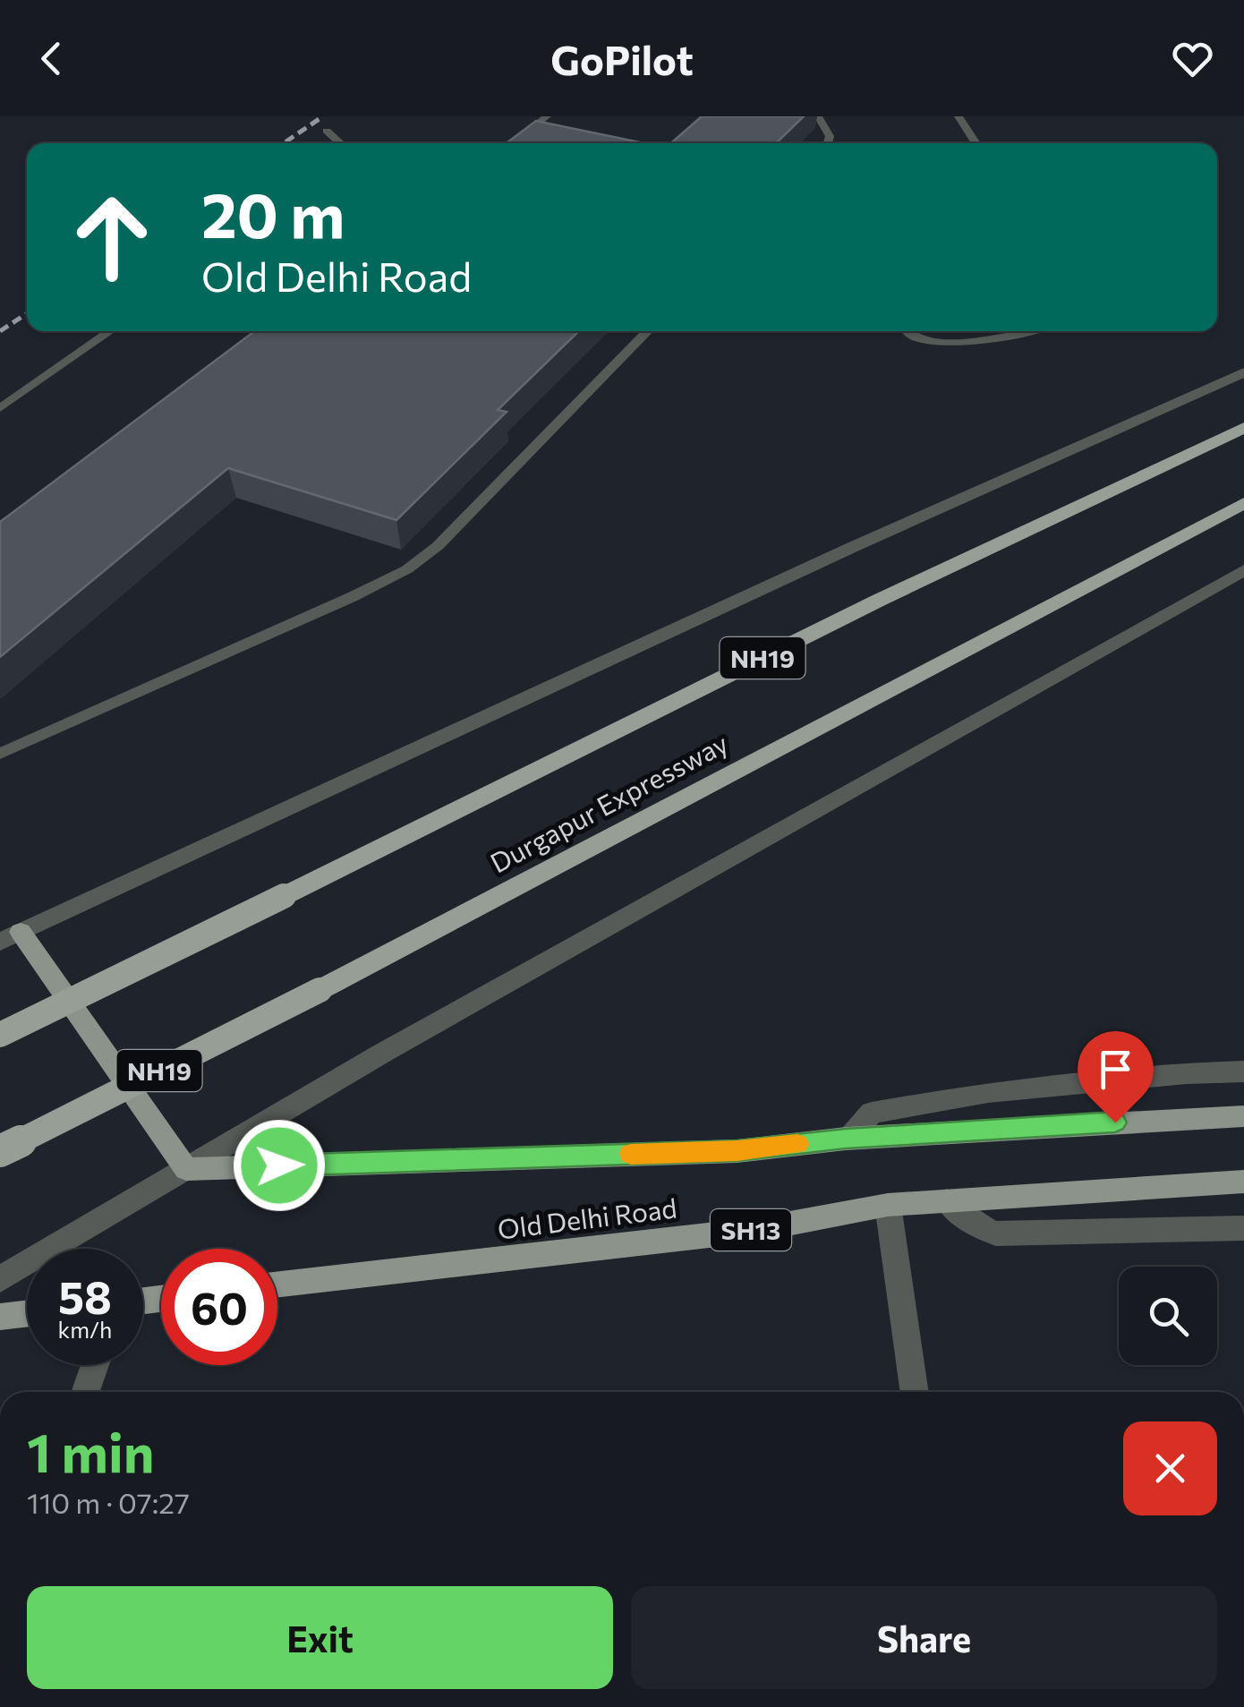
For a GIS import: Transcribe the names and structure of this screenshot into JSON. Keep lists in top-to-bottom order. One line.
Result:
{"streets":{"highway":["NH19","Durgapur Expressway"],"main road":["Old Delhi Road","SH13"]},"page":{"header":"GoPilot","turn":["20 m","Old Delhi Road"],"speed":"58 km/h","limit":"60","heading":["1 min","110 m · 07:27"],"buttons":["Exit","Share"]}}
